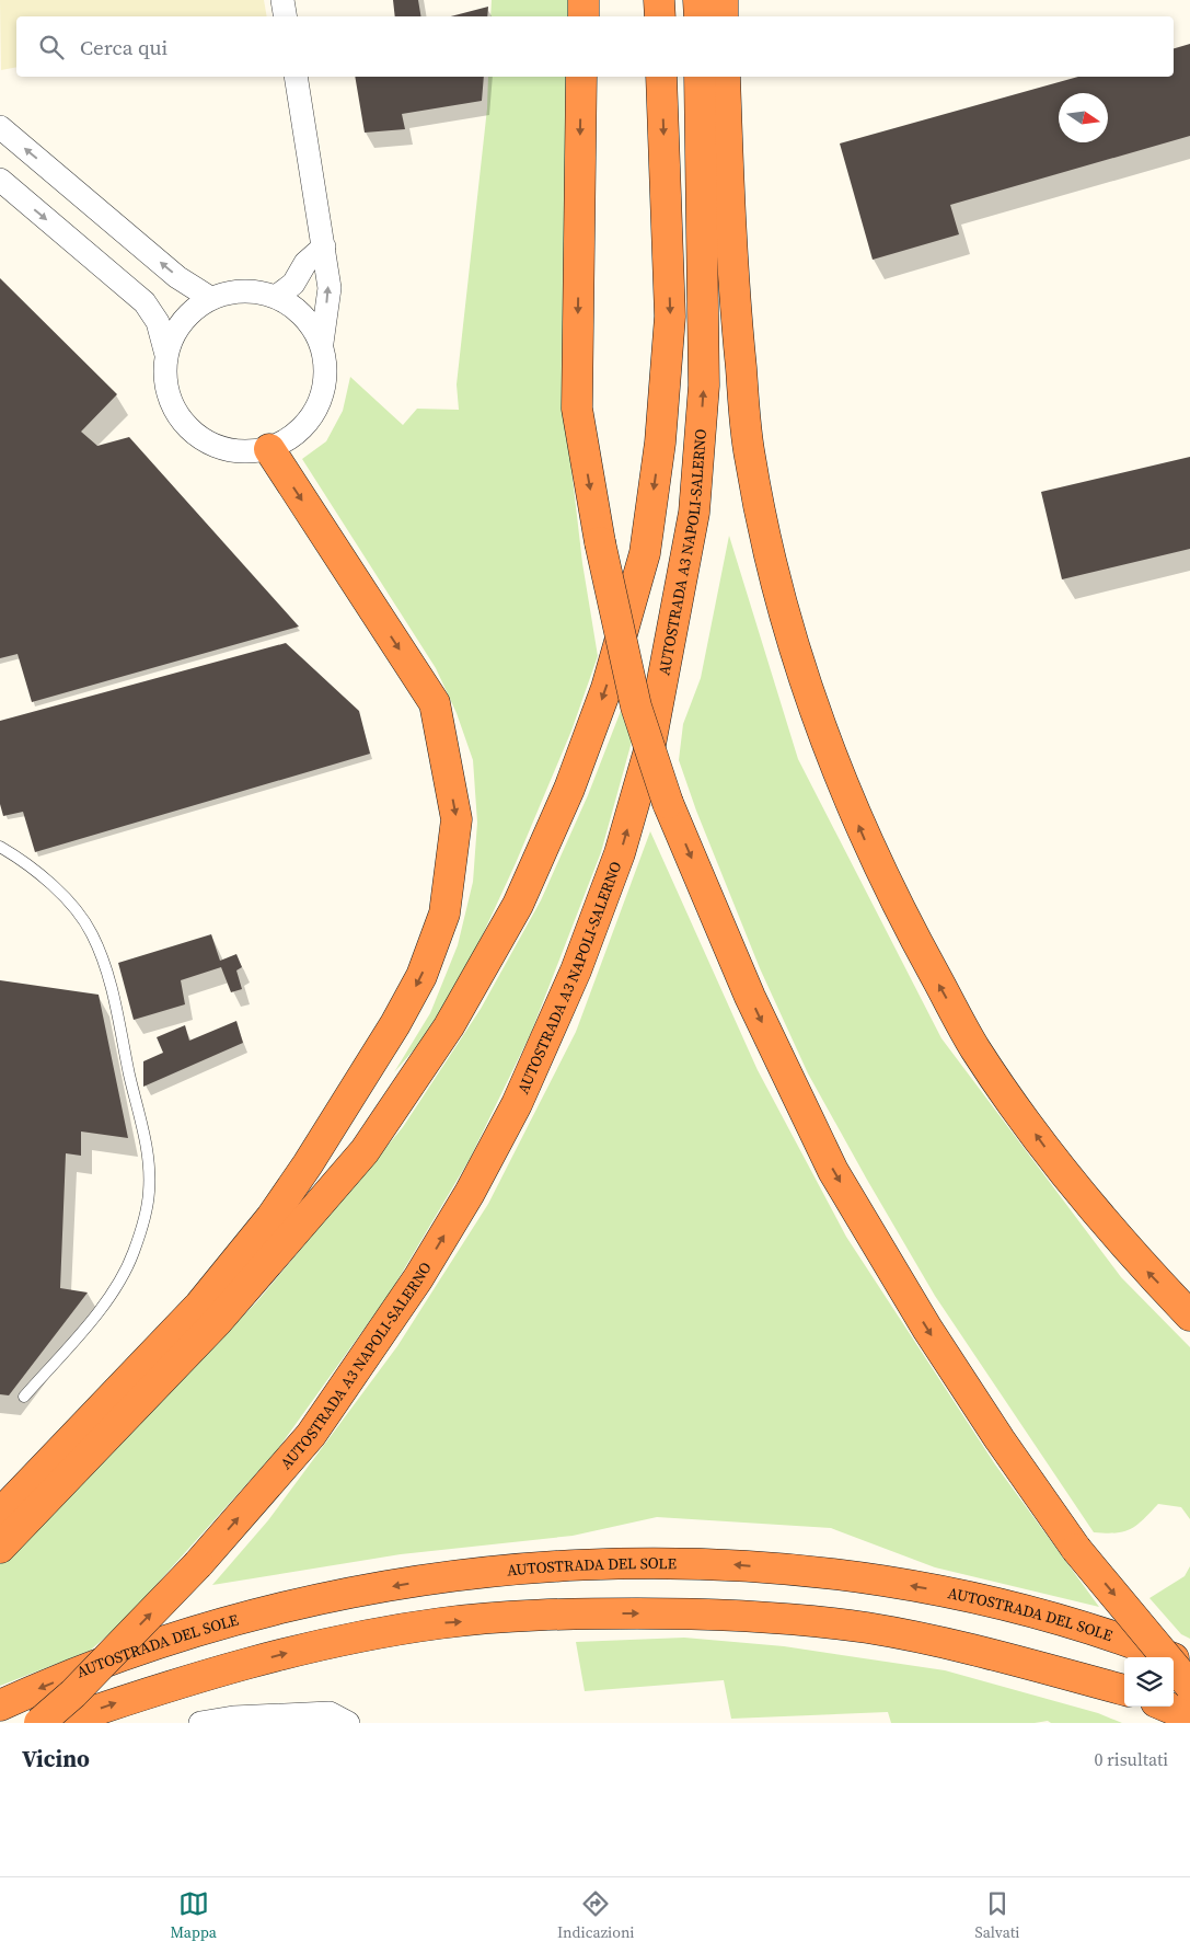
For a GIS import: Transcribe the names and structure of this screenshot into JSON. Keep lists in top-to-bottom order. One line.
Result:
{"streets":{"highway":["AUTOSTRADA A3 NAPOLI-SALERNO","AUTOSTRADA DEL SOLE"]},"north":"right","page":{"search":"Cerca qui","heading":["Vicino","0 risultati"],"nav":["Mappa","Indicazioni","Salvati"]}}
